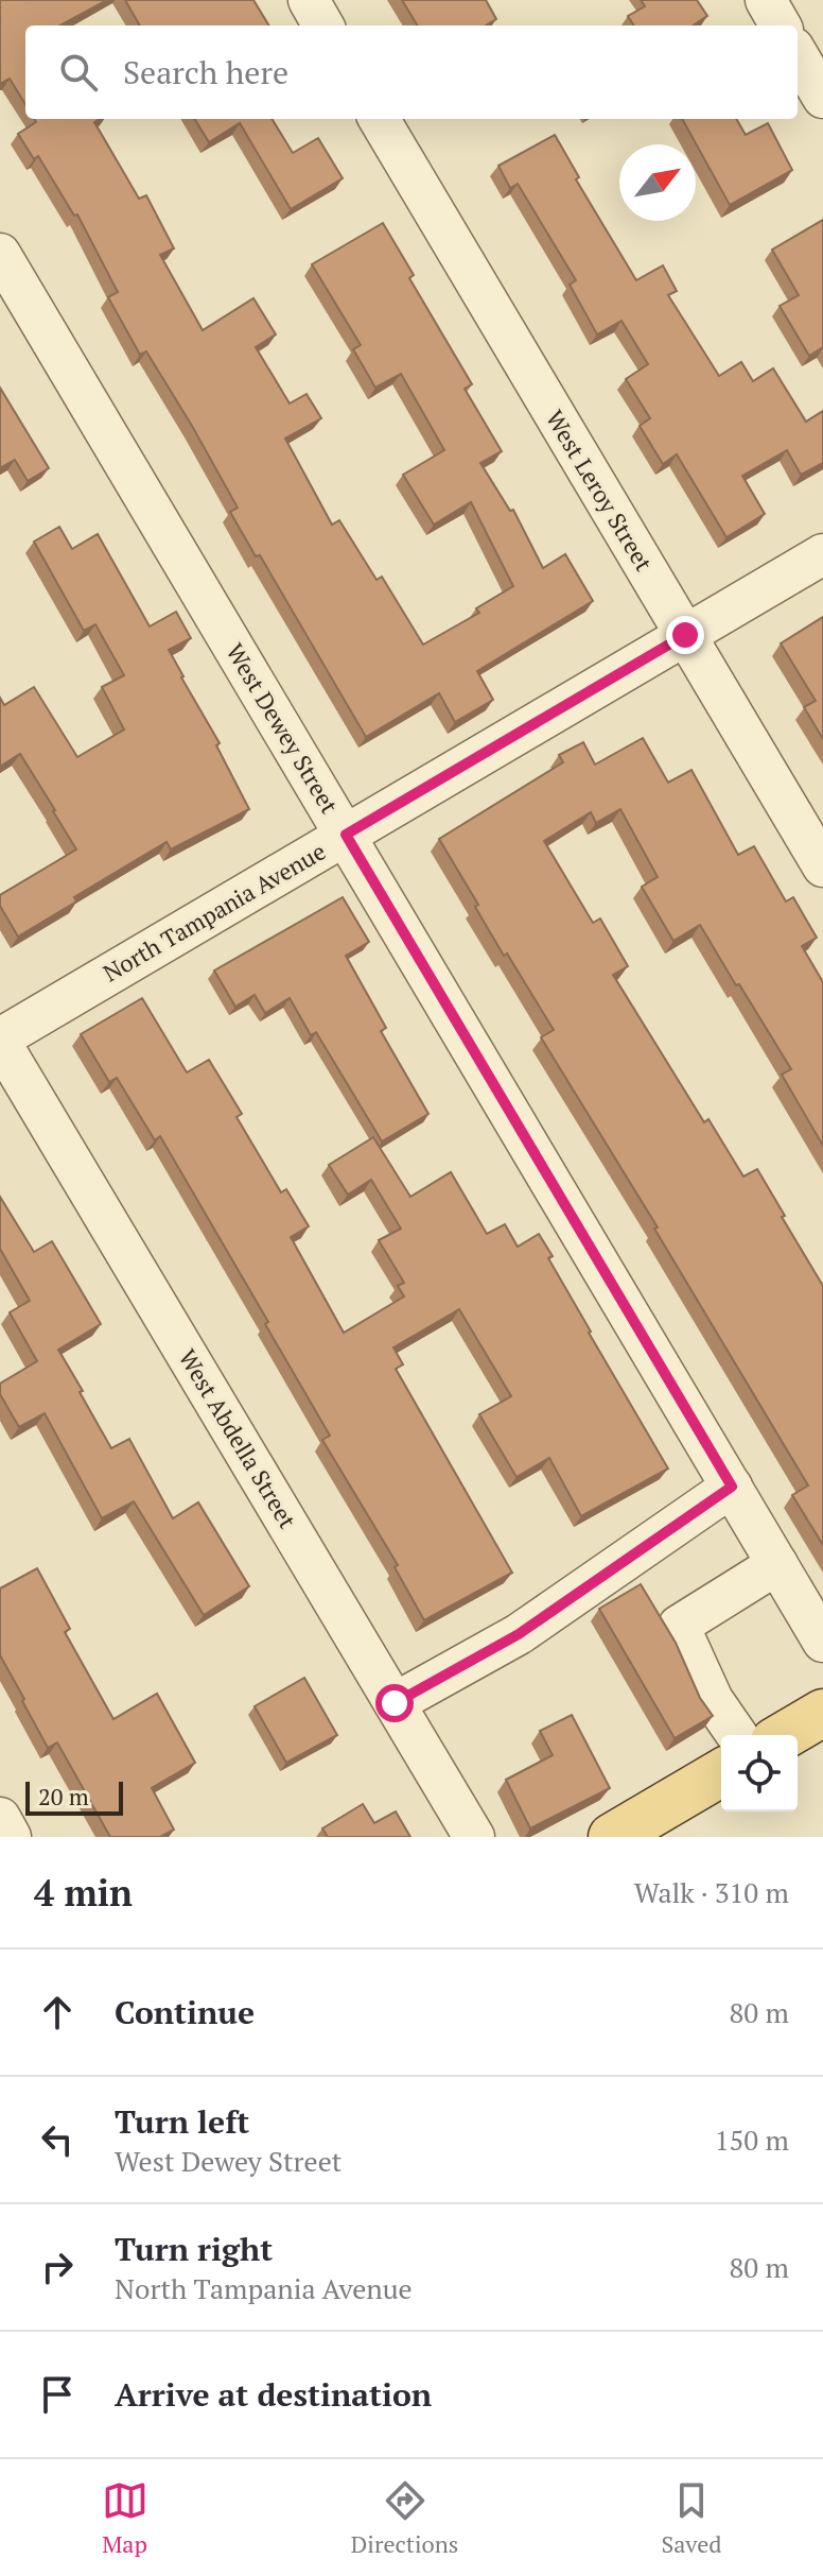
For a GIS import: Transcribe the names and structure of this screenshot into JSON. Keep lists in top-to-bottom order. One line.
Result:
{"streets":{"street":["West Leroy Street","West Dewey Street","North Tampania Avenue","West Abdella Street"]},"crossings":[["West Leroy Street","North Tampania Avenue"],["West Dewey Street","North Tampania Avenue"],["North Tampania Avenue","West Abdella Street"]],"scale_bar":"20 m","north":"top right","page":{"search":"Search here","scale":"20 m","heading":["4 min","Walk · 310 m"],"list":[["Continue","80 m"],["Turn left","West Dewey Street","150 m"],["Turn right","North Tampania Avenue","80 m"],"Arrive at destination"],"nav":["Map","Directions","Saved"]}}
